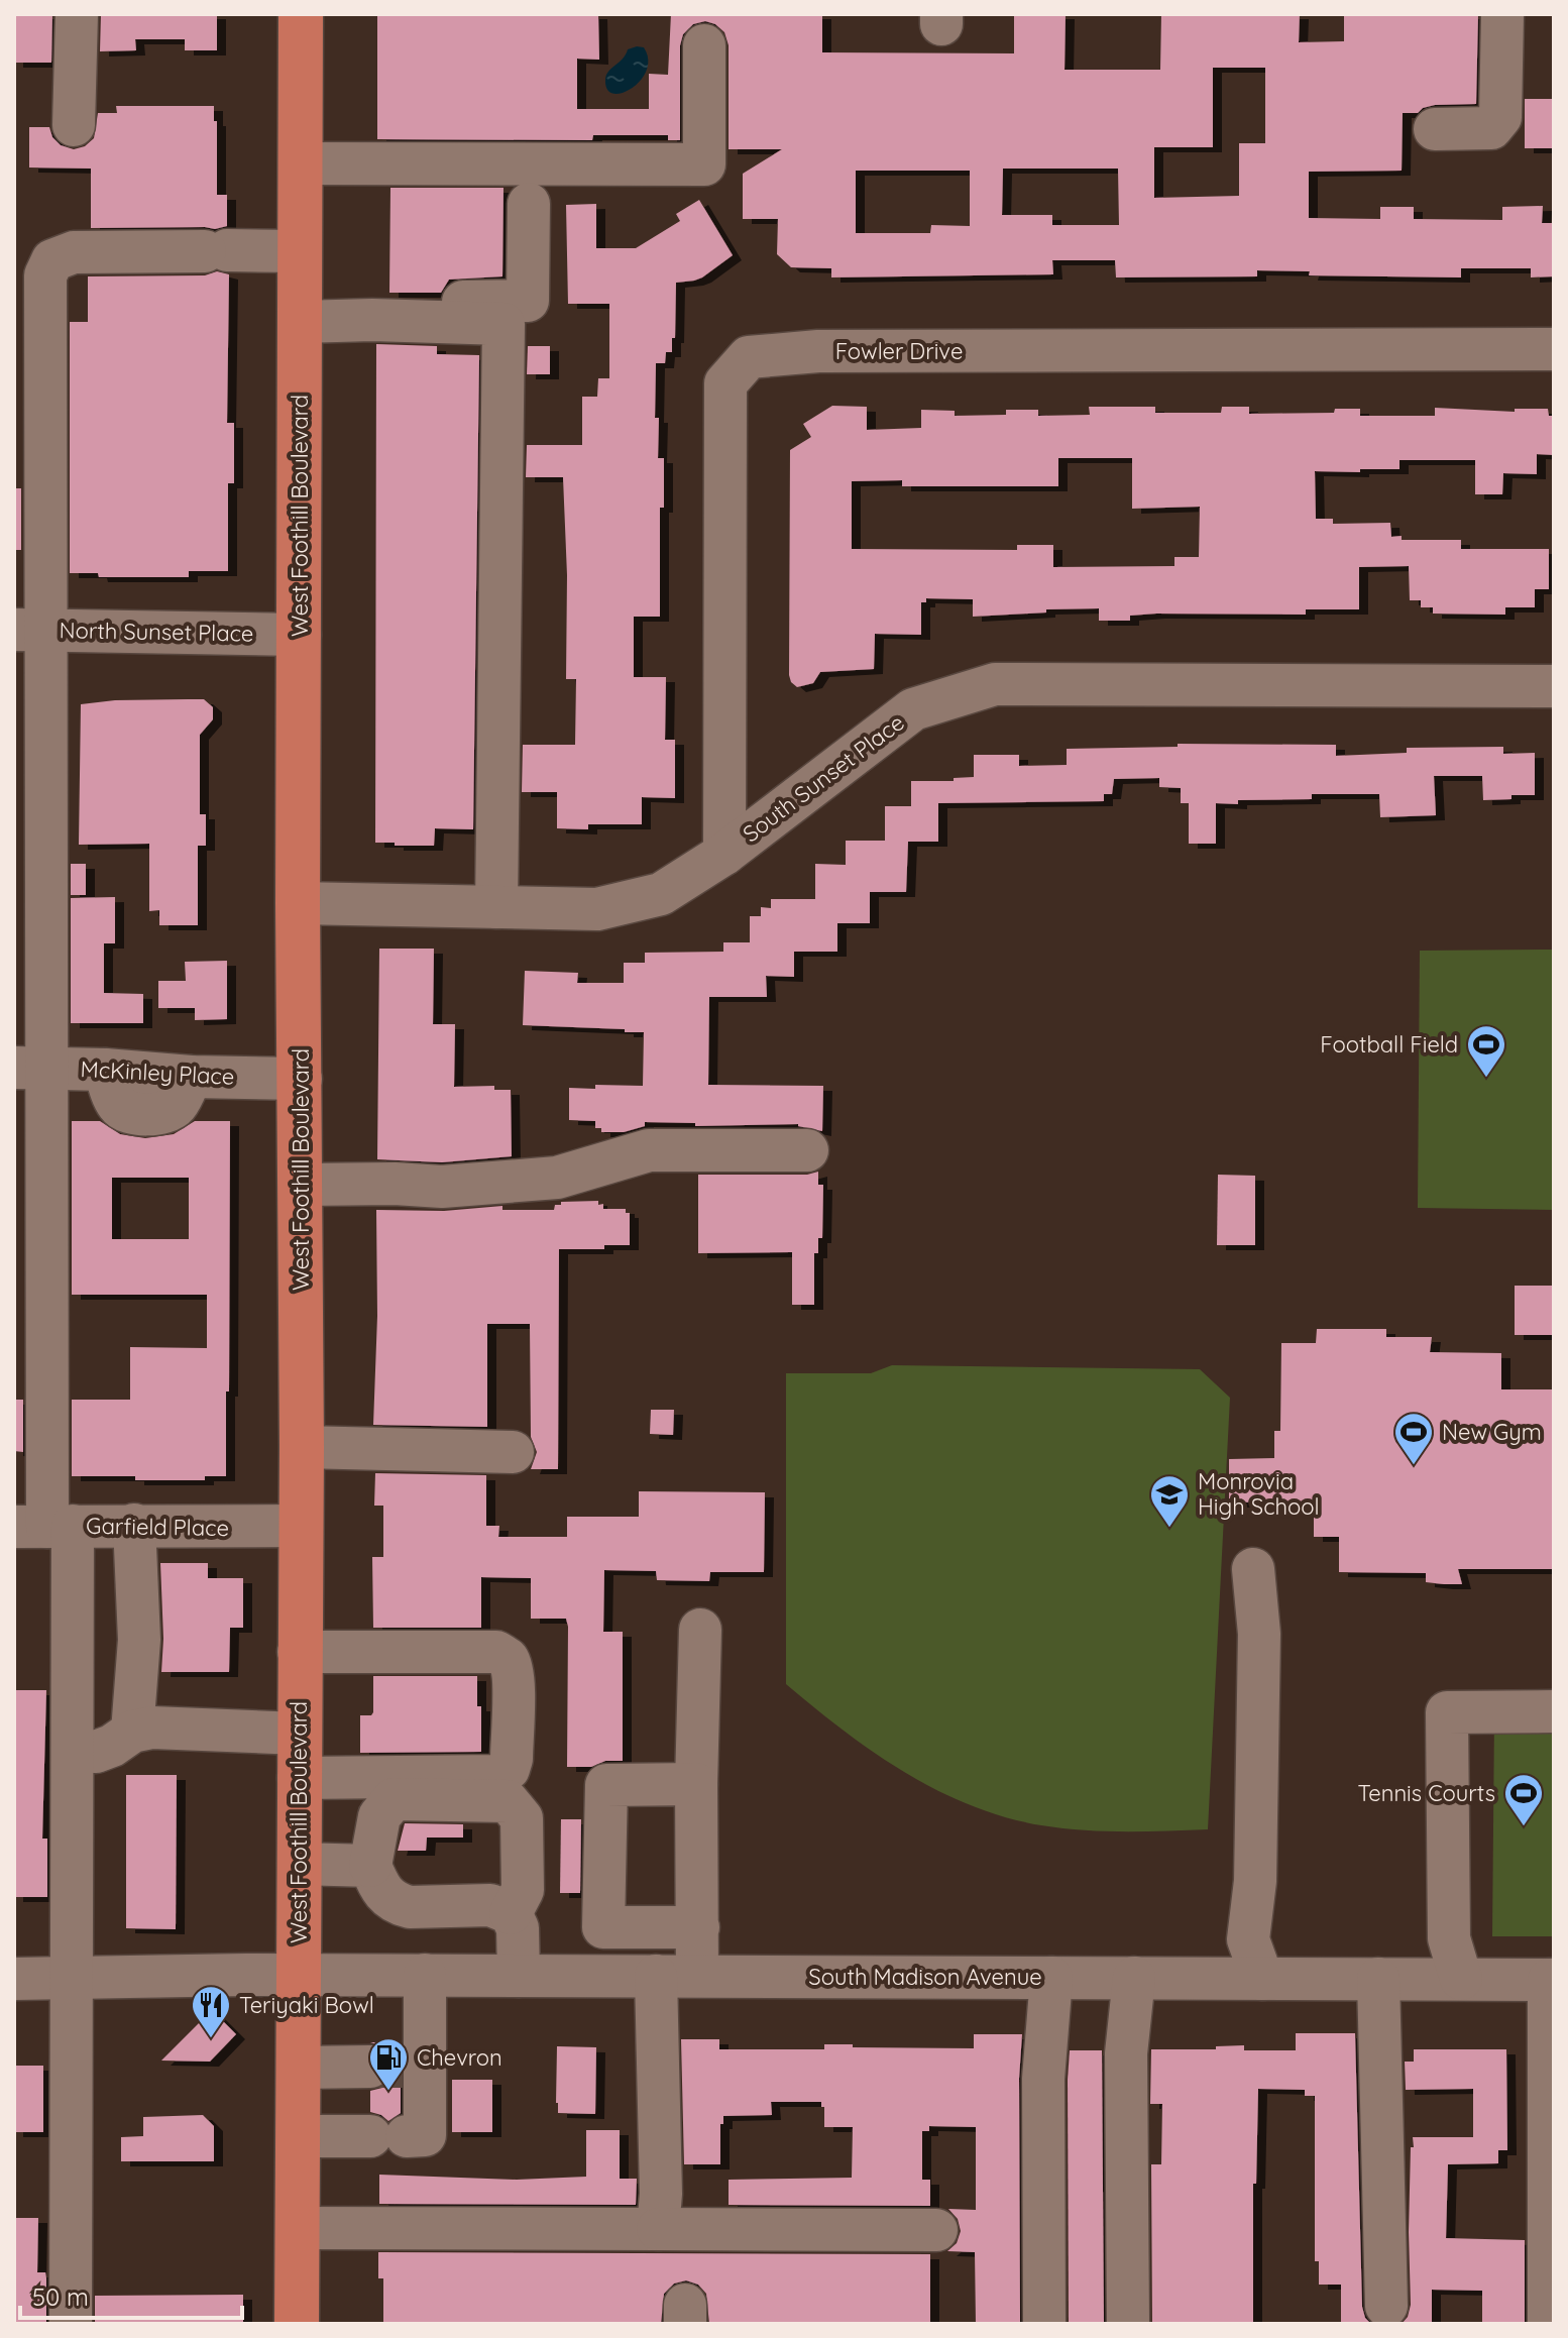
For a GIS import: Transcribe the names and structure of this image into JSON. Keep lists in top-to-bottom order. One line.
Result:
{"streets":{"main road":["West Foothill Boulevard"],"street":["Fowler Drive","North Sunset Place","South Sunset Place","McKinley Place","Garfield Place","South Madison Avenue"]},"crossings":[["Fowler Drive","South Sunset Place"],["West Foothill Boulevard","North Sunset Place"],["West Foothill Boulevard","South Sunset Place"],["West Foothill Boulevard","McKinley Place"],["West Foothill Boulevard","Garfield Place"],["West Foothill Boulevard","South Madison Avenue"]],"places":{"sports":["Football Field","New Gym","Tennis Courts"],"school or university":["Monrovia High School"],"restaurant":["Teriyaki Bowl"],"fuel station":["Chevron"]},"scale_bar":"50 m"}
